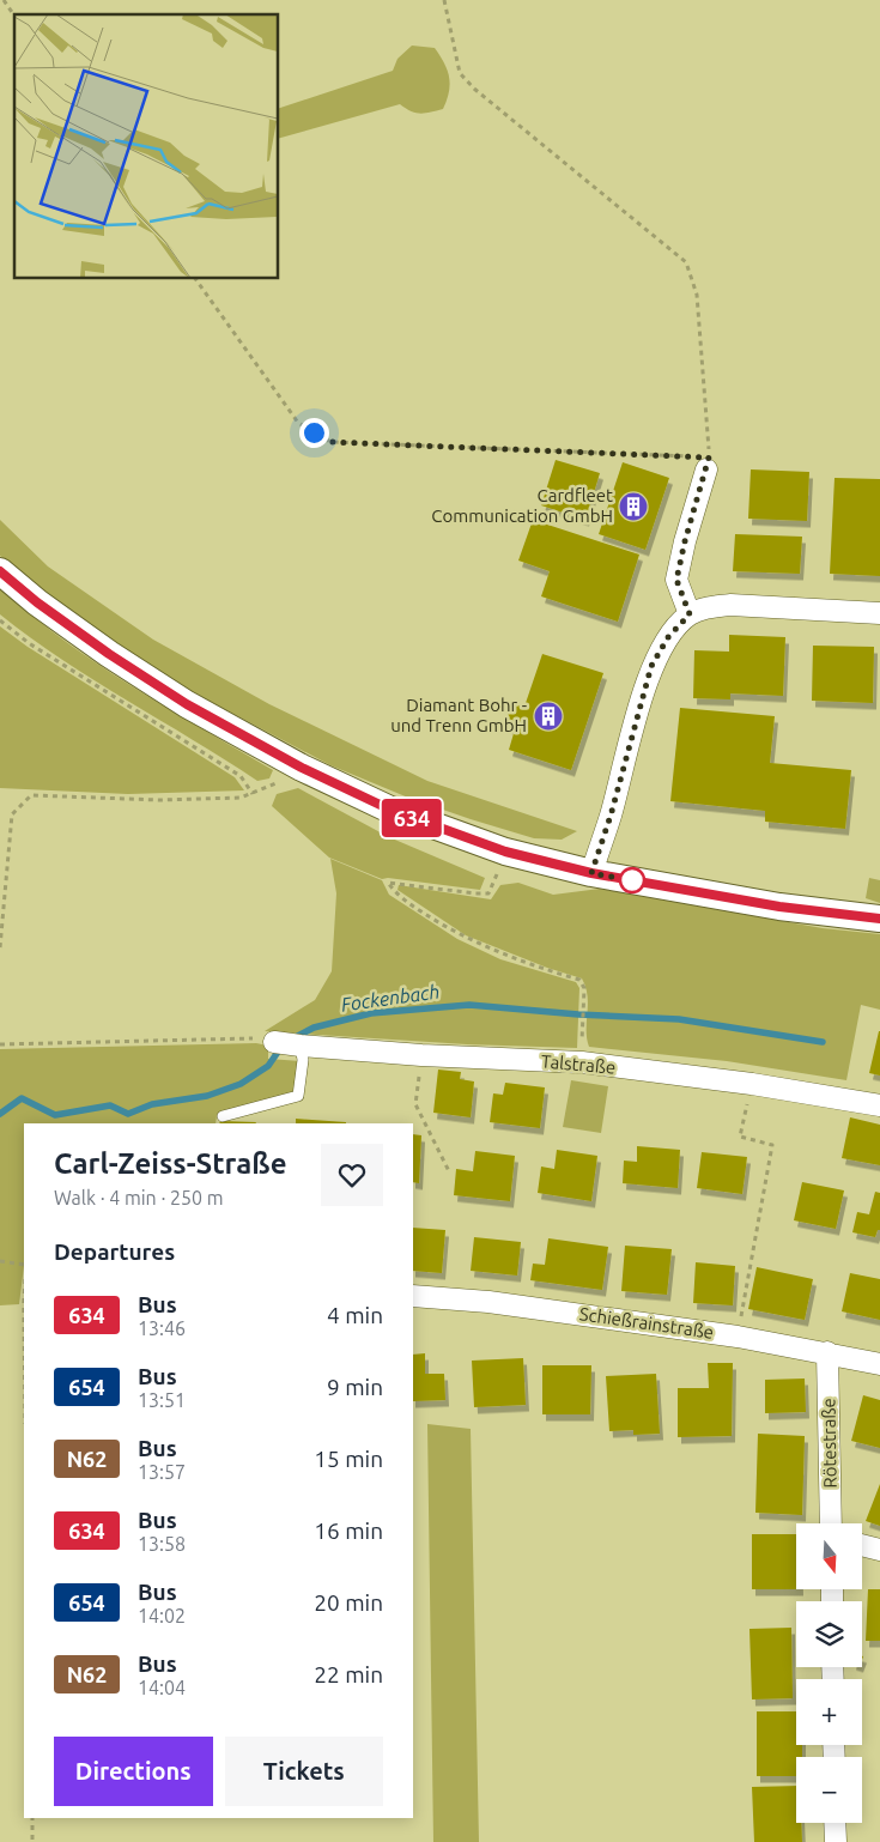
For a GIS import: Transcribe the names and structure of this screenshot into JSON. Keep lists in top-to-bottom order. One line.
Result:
{"streets":{"street":["Talstraße","Schießrainstraße","Rötestraße"]},"crossings":[["Schießrainstraße","Rötestraße"]],"water":["Fockenbach"],"places":{"building":["Cardfleet Communication GmbH","Diamant Bohr - und Trenn GmbH"]},"lines":["bus line 634"],"north":"bottom","page":{"on_map":"634","heading":[["Carl-Zeiss-Straße","Walk · 4 min · 250 m"],"Departures"],"list":[{"mark":"634","name":"Bus","note":"13:46","value":"4 min"},{"mark":"654","name":"Bus","note":"13:51","value":"9 min"},{"mark":"N62","name":"Bus","note":"13:57","value":"15 min"},{"mark":"634","name":"Bus","note":"13:58","value":"16 min"},{"mark":"654","name":"Bus","note":"14:02","value":"20 min"},{"mark":"N62","name":"Bus","note":"14:04","value":"22 min"}],"map_buttons":["+","−"],"buttons":["Directions","Tickets"]}}
